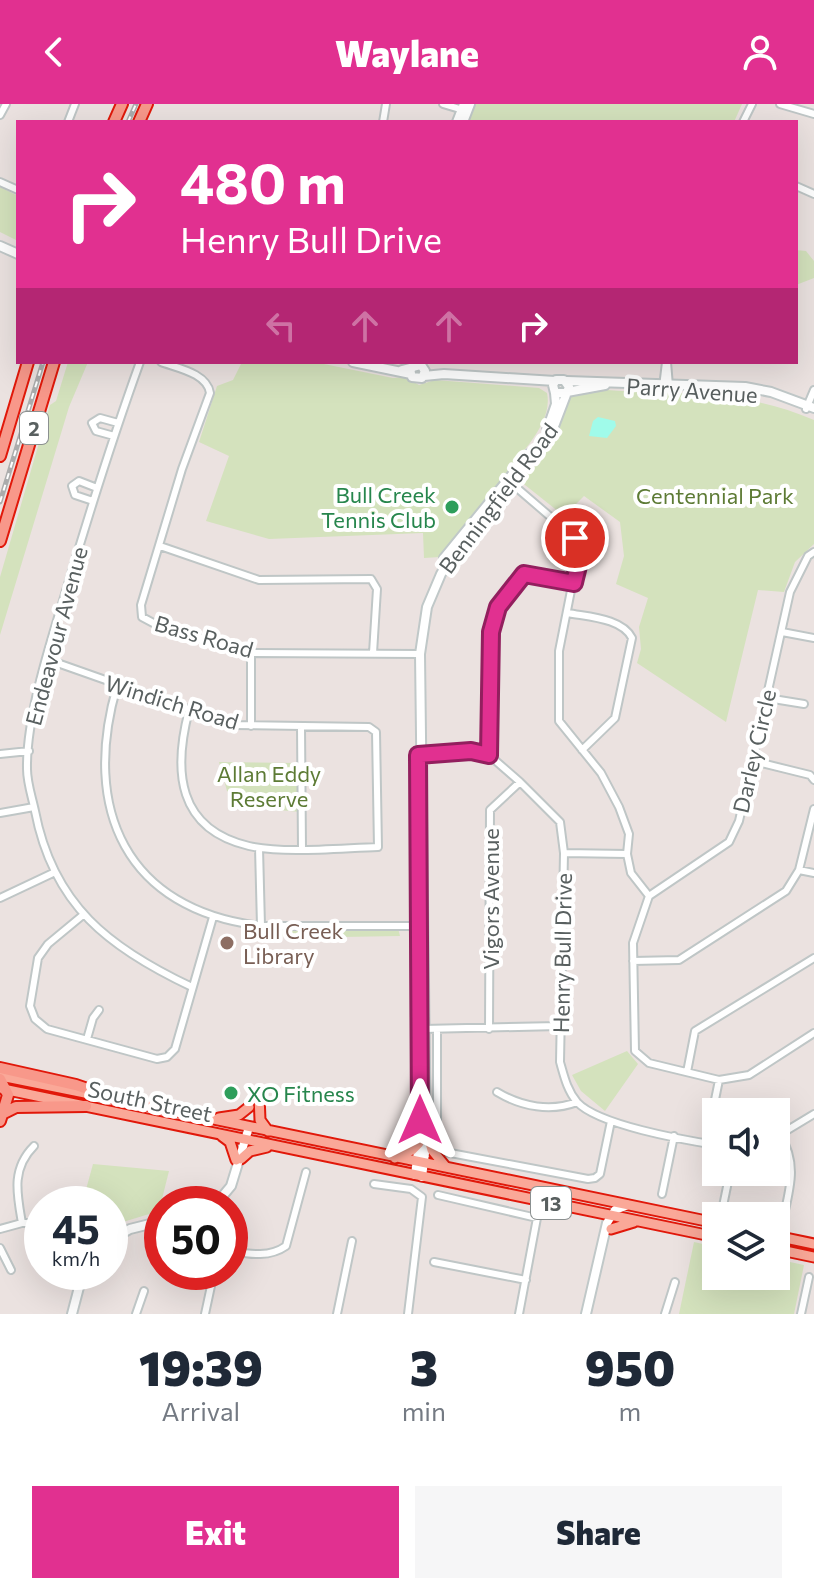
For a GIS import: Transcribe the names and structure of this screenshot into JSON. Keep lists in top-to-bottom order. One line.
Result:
{"streets":{"highway":["2","South Street","13"],"main road":["Parry Avenue","Benningfield Road"],"street":["Endeavour Avenue","Bass Road","Windich Road","Darley Circle","Vigors Avenue","Henry Bull Drive"]},"crossings":[["Parry Avenue","Benningfield Road"],["Benningfield Road","Bass Road"],["Benningfield Road","South Street"],["Endeavour Avenue","Windich Road"],["Vigors Avenue","Henry Bull Drive"]],"parks":["Centennial Park","Allan Eddy Reserve"],"places":["Bull Creek Tennis Club","Bull Creek Library","XO Fitness"],"page":{"header":"Waylane","turn":["480 m","Henry Bull Drive"],"speed":"45 km/h","limit":"50","eta":["19:39","Arrival","3","min","950","m"],"buttons":["Exit","Share"]}}
